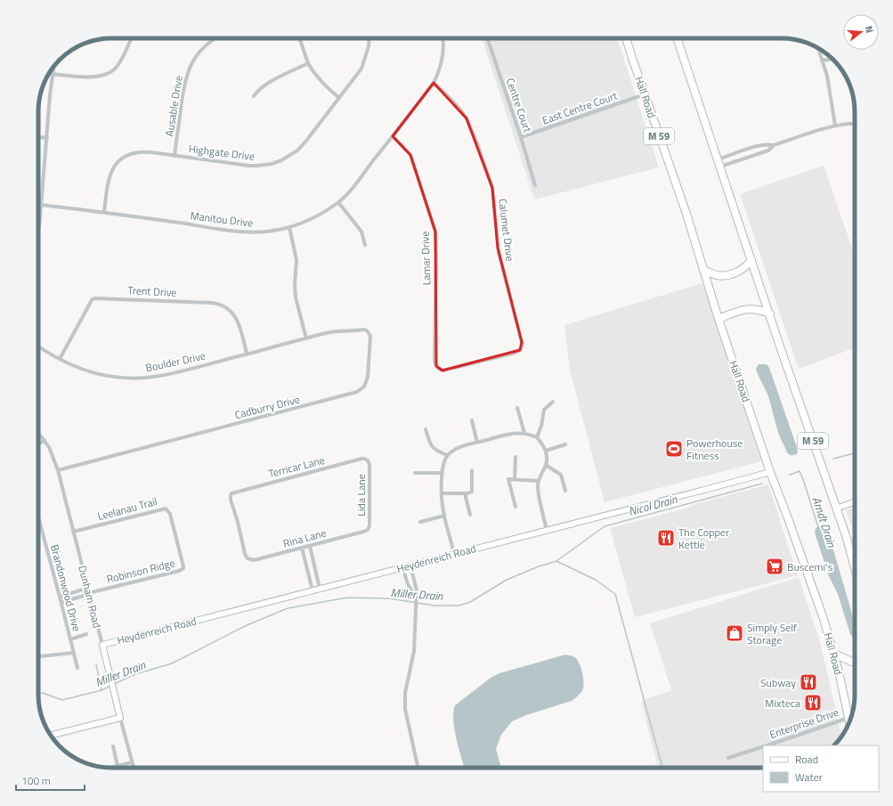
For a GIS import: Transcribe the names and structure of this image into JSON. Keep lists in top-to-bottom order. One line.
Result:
{"streets":{"highway":["Hall Road","M 59"],"street":["Centre Court","Ausable Drive","East Centre Court","Highgate Drive","Manitou Drive","Calumet Drive","Lamar Drive","Trent Drive","Boulder Drive","Cadburry Drive","Terricar Lane","Lida Lane","Leelanau Trail","Rina Lane","Heydenreich Road","Robinson Ridge","Brandonwood Drive","Dunham Road","Enterprise Drive"]},"crossings":[["Hall Road","East Centre Court"],["Hall Road","Heydenreich Road"],["Hall Road","Enterprise Drive"],["Centre Court","East Centre Court"],["Ausable Drive","Highgate Drive"],["Highgate Drive","Manitou Drive"],["Manitou Drive","Calumet Drive"],["Manitou Drive","Lamar Drive"],["Calumet Drive","Lamar Drive"],["Trent Drive","Boulder Drive"],["Boulder Drive","Cadburry Drive"],["Cadburry Drive","Dunham Road"],["Terricar Lane","Lida Lane"],["Terricar Lane","Rina Lane"],["Lida Lane","Rina Lane"],["Leelanau Trail","Robinson Ridge"],["Leelanau Trail","Dunham Road"],["Heydenreich Road","Dunham Road"],["Robinson Ridge","Brandonwood Drive"],["Robinson Ridge","Dunham Road"]],"water":["Nicol Drain","Arndt Drain","Miller Drain"],"places":{"sports":["Powerhouse Fitness"],"restaurant":["The Copper Kettle","Subway","Mixteca"],"supermarket":["Buscemi's"],"shop":["Simply Self Storage"]},"legend":["Road","Water"],"scale_bar":"100 m","north":"right"}
